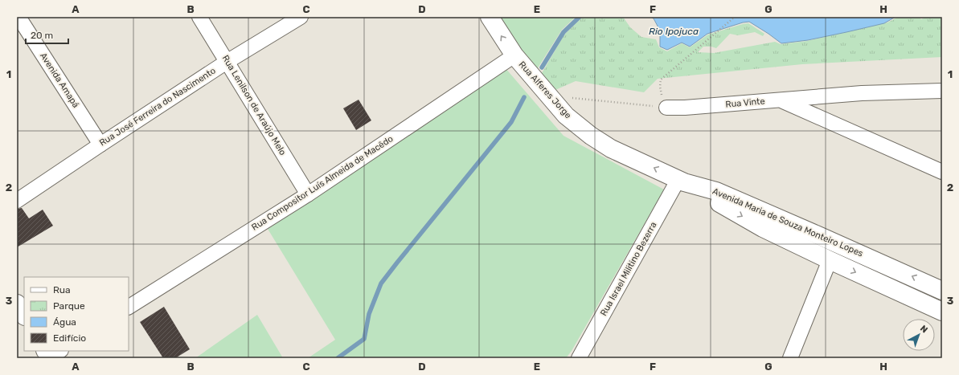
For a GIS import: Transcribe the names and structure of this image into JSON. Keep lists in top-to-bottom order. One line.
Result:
{"streets":{"street":["Avenida Amapá","Rua Alferes Jorge","Rua Vinte","Rua Lenilson de Araújo Melo","Rua José Ferreira do Nascimento","Rua Compositor Luís Almeida de Macêdo","Avenida Maria de Souza Monteiro Lopes","Rua Israel Militino Bezerra"]},"crossings":[["Avenida Amapá","Rua José Ferreira do Nascimento"],["Rua Alferes Jorge","Rua Compositor Luís Almeida de Macêdo"],["Rua Alferes Jorge","Avenida Maria de Souza Monteiro Lopes"],["Rua Alferes Jorge","Rua Israel Militino Bezerra"],["Rua Lenilson de Araújo Melo","Rua José Ferreira do Nascimento"],["Rua Lenilson de Araújo Melo","Rua Compositor Luís Almeida de Macêdo"],["Avenida Maria de Souza Monteiro Lopes","Rua Israel Militino Bezerra"]],"one_way":["Rua Alferes Jorge"],"water":["Rio Ipojuca"],"legend":["Rua","Parque","Água","Edifício"],"scale_bar":"20 m","north":"top right","grid":{"columns":["A","B","C","D","E","F","G","H"],"rows":["1","2","3"]}}
